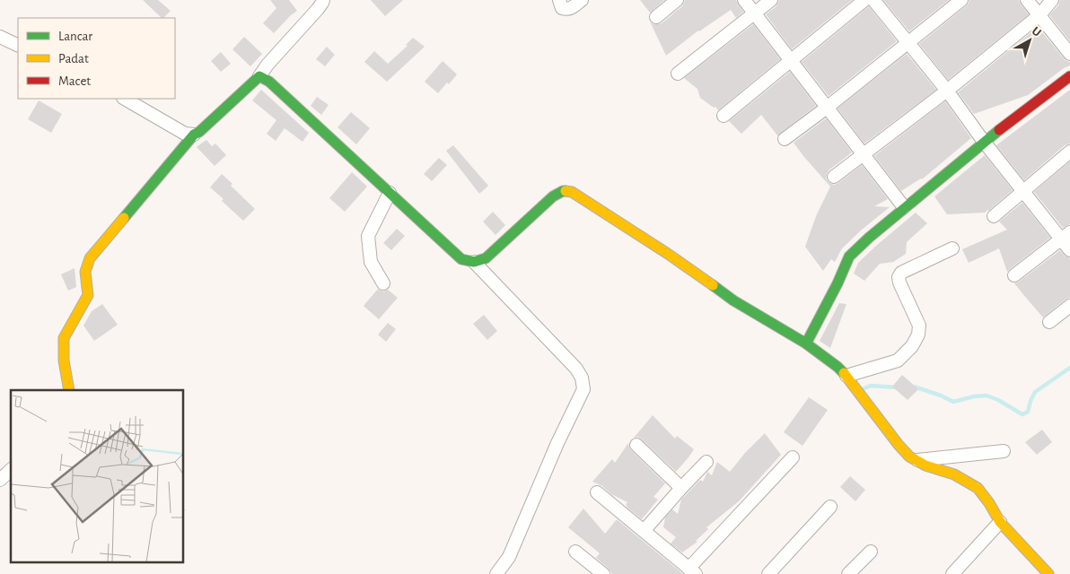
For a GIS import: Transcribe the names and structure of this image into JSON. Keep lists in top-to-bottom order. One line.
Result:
{"legend":["Lancar","Padat","Macet"],"north":"top right"}
